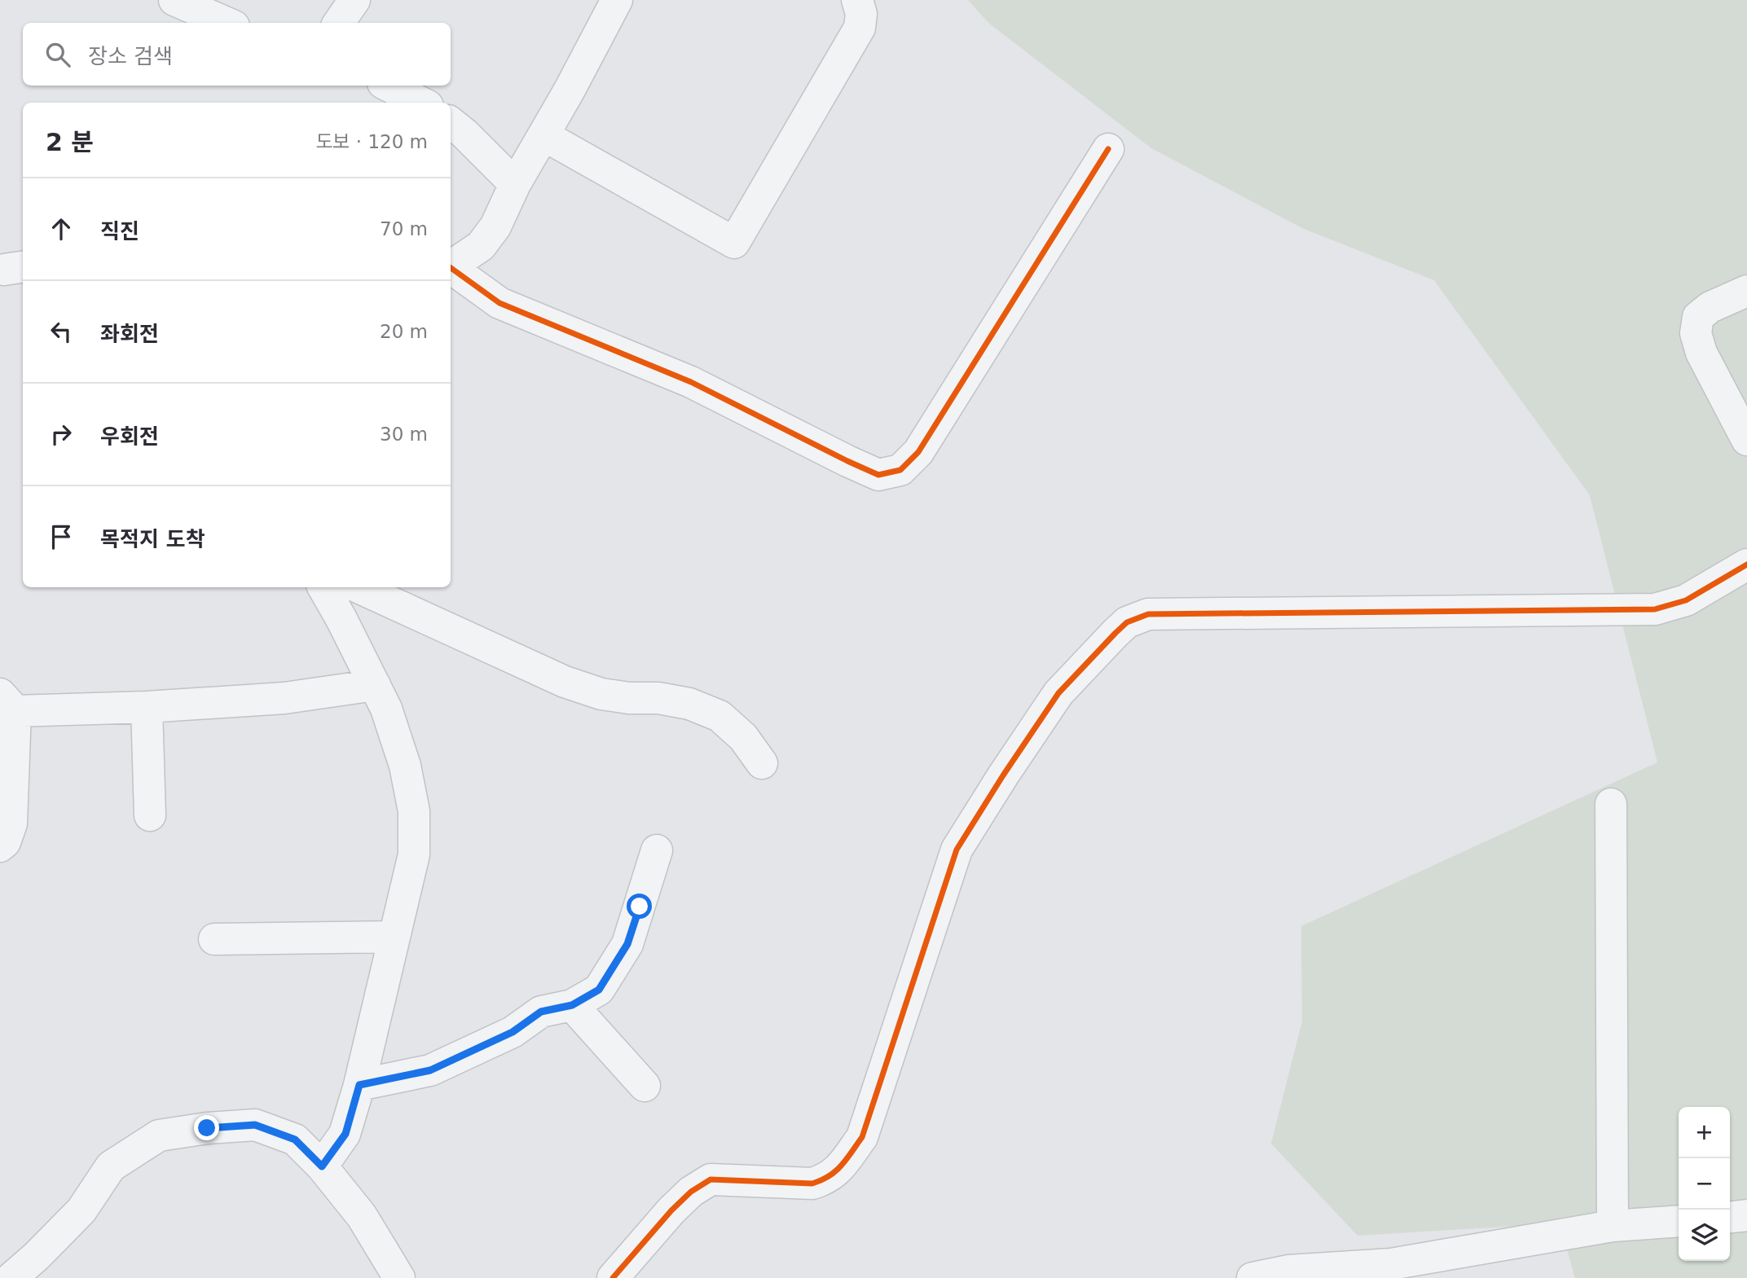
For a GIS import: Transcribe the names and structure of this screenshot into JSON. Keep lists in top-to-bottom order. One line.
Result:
{"page":{"search":"장소 검색","heading":["2 분","도보 · 120 m"],"list":[["직진","70 m"],["좌회전","20 m"],["우회전","30 m"],"목적지 도착"],"map_buttons":["+","−"]}}
